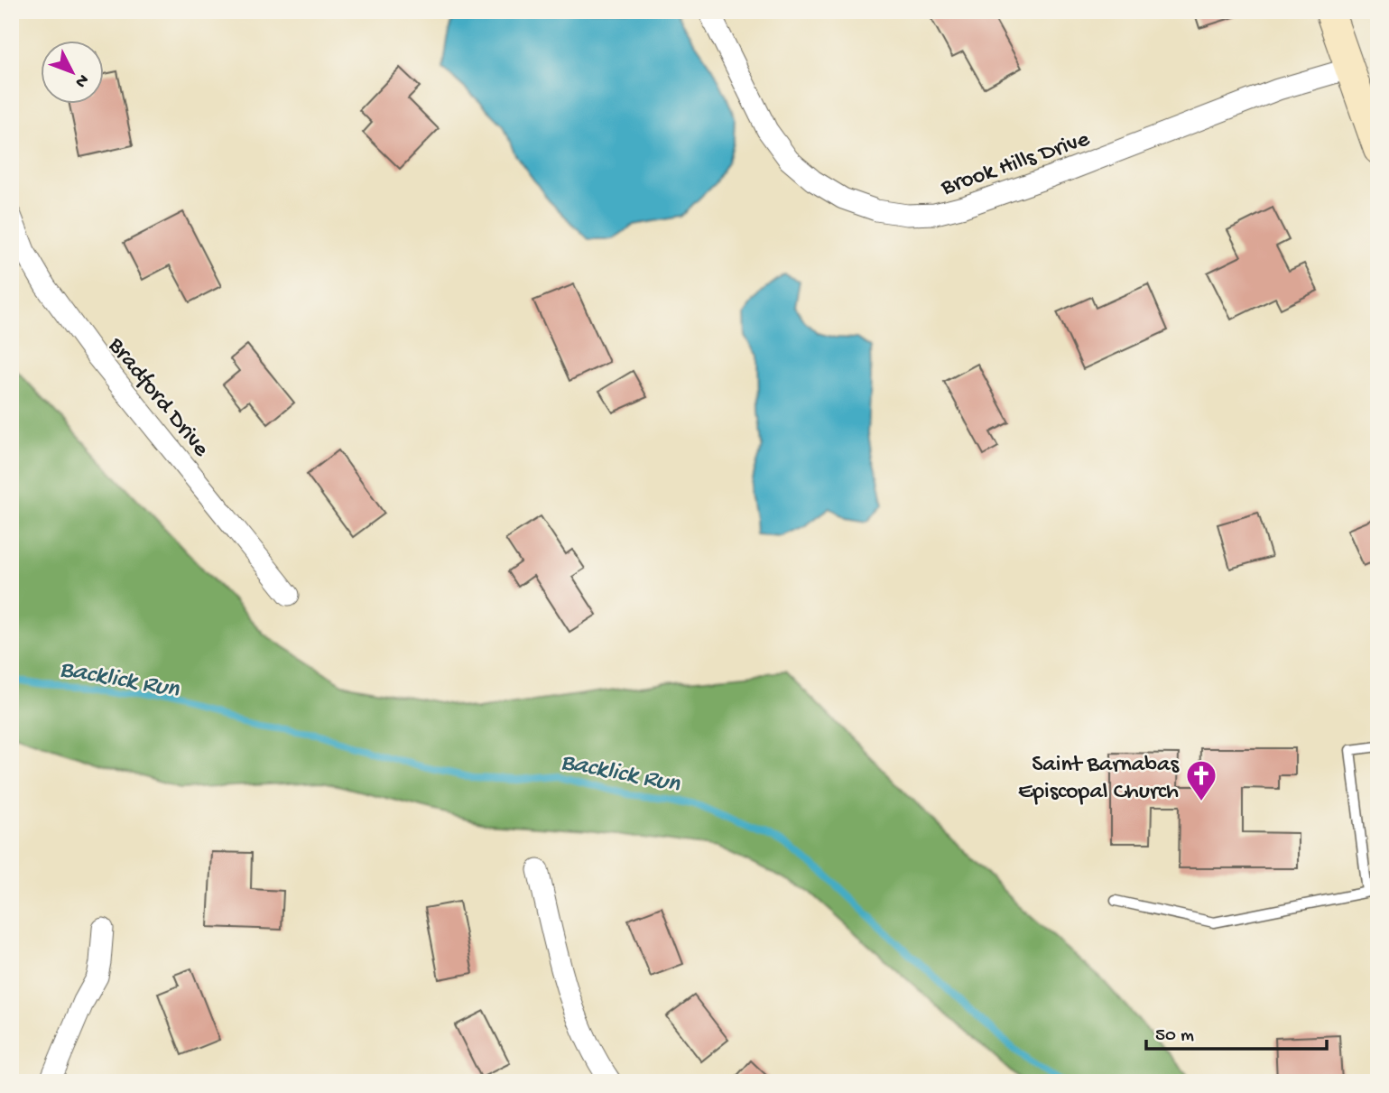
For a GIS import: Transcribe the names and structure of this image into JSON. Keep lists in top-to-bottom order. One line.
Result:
{"streets":{"street":["Brook Hills Drive","Bradford Drive"]},"water":["Backlick Run"],"places":{"church":["Saint Barnabas Episcopal Church"]},"scale_bar":"50 m","north":"bottom right"}
